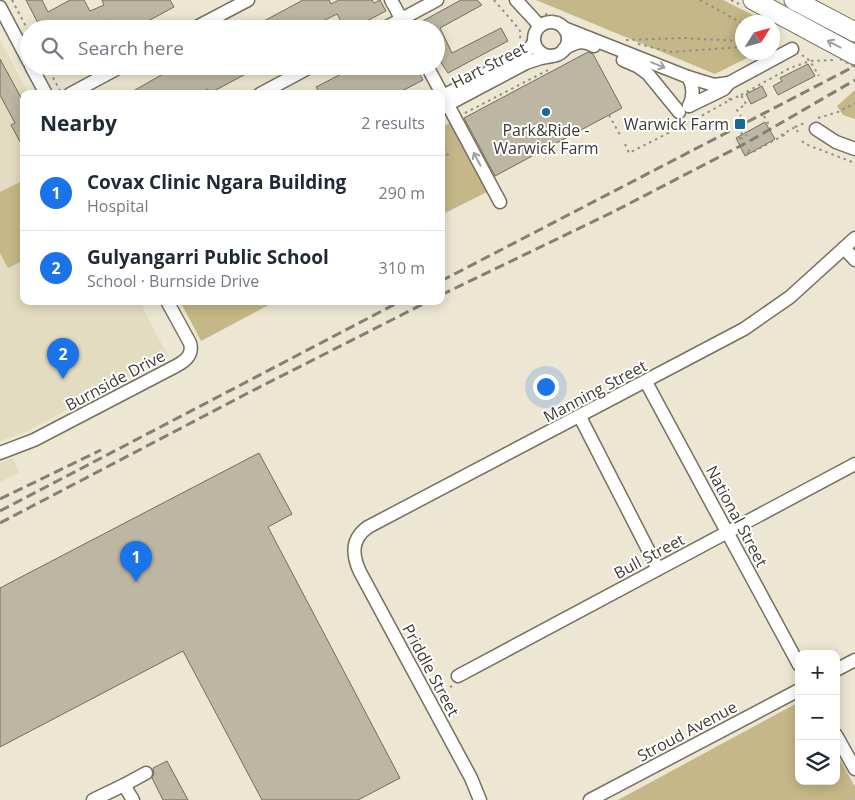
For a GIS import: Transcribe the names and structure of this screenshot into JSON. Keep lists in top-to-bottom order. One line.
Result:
{"streets":{"street":["Hart Street","Burnside Drive","Manning Street","National Street","Bull Street","Priddle Street","Stroud Avenue"]},"crossings":[["Manning Street","National Street"],["Manning Street","Priddle Street"],["National Street","Bull Street"]],"places":{"other":["Park&Ride - Warwick Farm"],"transit":["Warwick Farm"]},"north":"top right","page":{"search":"Search here","heading":["Nearby","2 results"],"list":[{"mark":"1","name":"Covax Clinic Ngara Building","note":"Hospital","value":"290 m"},{"mark":"2","name":"Gulyangarri Public School","note":"School · Burnside Drive","value":"310 m"}],"pins":["2","1"],"map_buttons":["+","−"]}}
